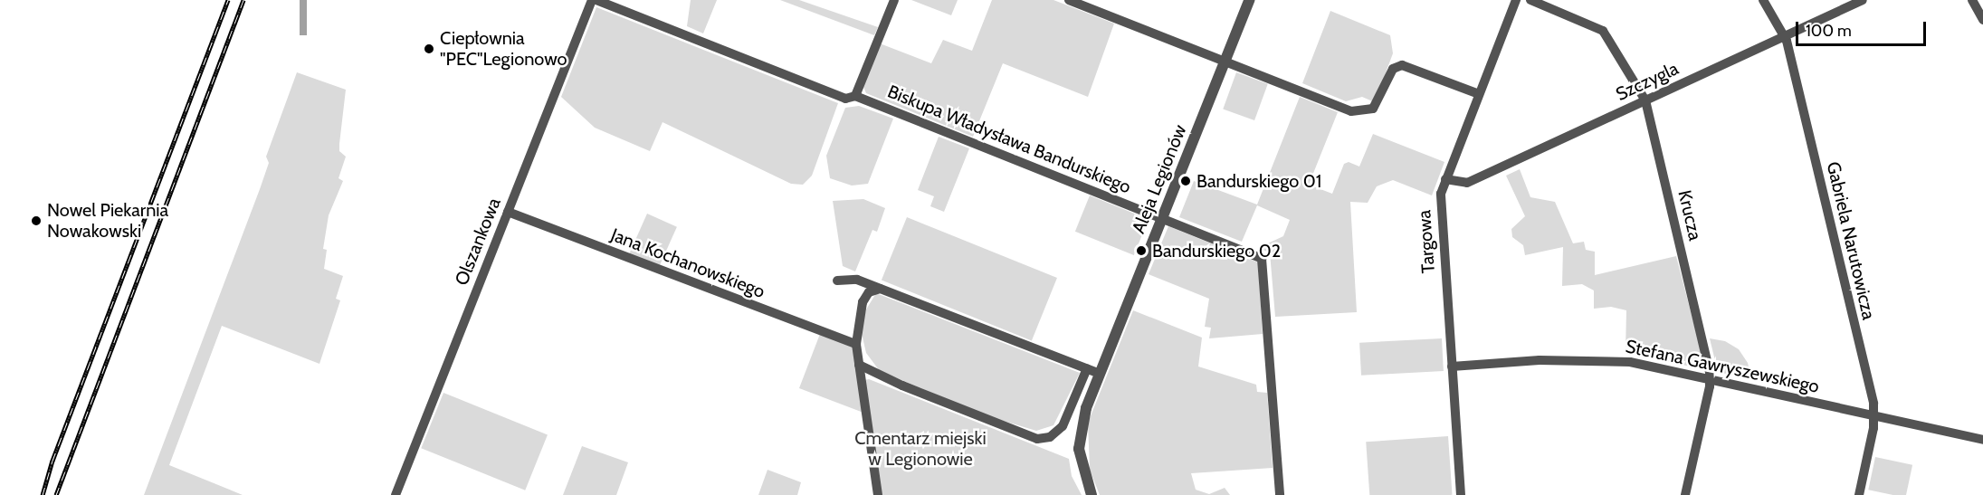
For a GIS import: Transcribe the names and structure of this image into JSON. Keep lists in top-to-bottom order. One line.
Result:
{"streets":{"street":["Szczygla","Biskupa Władysława Bandurskiego","Aleja Legionów","Krucza","Gabriela Narutowicza","Olszankowa","Targowa","Jana Kochanowskiego","Stefana Gawryszewskiego"]},"crossings":[["Szczygla","Krucza"],["Szczygla","Gabriela Narutowicza"],["Szczygla","Targowa"],["Biskupa Władysława Bandurskiego","Aleja Legionów"],["Krucza","Stefana Gawryszewskiego"],["Gabriela Narutowicza","Stefana Gawryszewskiego"],["Olszankowa","Jana Kochanowskiego"],["Targowa","Stefana Gawryszewskiego"]],"parks":["Cmentarz miejski w Legionowie"],"places":["Ciepłownia \"PEC\"Legionowo","Bandurskiego 01","Nowel Piekarnia Nowakowski","Bandurskiego 02"],"scale_bar":"100 m"}
